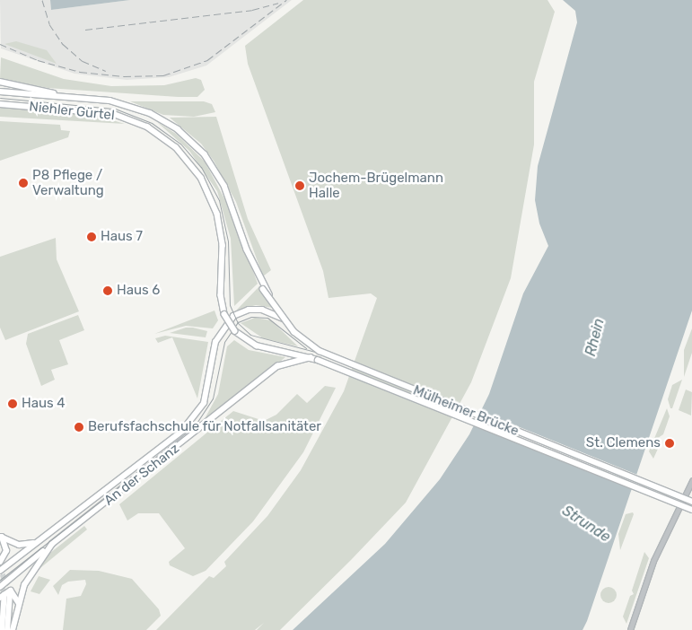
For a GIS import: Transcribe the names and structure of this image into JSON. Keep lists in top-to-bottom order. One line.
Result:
{"streets":{"main road":["Niehler Gürtel","Mülheimer Brücke","An der Schanz"]},"crossings":[["Niehler Gürtel","Mülheimer Brücke"],["Niehler Gürtel","An der Schanz"],["Mülheimer Brücke","An der Schanz"]],"water":["Rhein","Strunde"],"places":["P8 Pflege / Verwaltung","Jochem-Brügelmann Halle","Haus 7","Haus 6","Haus 4","Berufsfachschule für Notfallsanitäter","St. Clemens"]}
